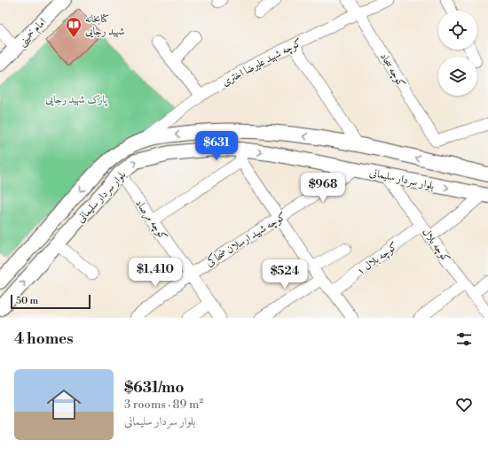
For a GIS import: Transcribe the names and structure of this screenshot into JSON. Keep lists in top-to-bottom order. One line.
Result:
{"streets":{"main road":["امام خمینی","بلوار سردار سلیمانی"],"street":["کوچه شهید علیرضا اختری","کوچه سجاد","کوچه مرصاد","کوچه شهید ارسلان ضحاکی","کوچه بلال","کوچه بلال ۱"]},"crossings":[["کوچه شهید علیرضا اختری","کوچه سجاد"],["کوچه شهید علیرضا اختری","بلوار سردار سلیمانی"],["بلوار سردار سلیمانی","کوچه مرصاد"],["بلوار سردار سلیمانی","کوچه شهید ارسلان ضحاکی"],["بلوار سردار سلیمانی","کوچه بلال"],["کوچه مرصاد","کوچه شهید ارسلان ضحاکی"],["کوچه بلال","کوچه بلال ۱"]],"parks":["پارک شهید رجایی"],"places":{"library":["کتابخانه شهید رجایی"]},"scale_bar":"50 m","page":{"price":["$631","$968","$1,410","$524"],"scale":"50 m","heading":"4 homes","list":[{"name":"$631/mo","note":"3 rooms · 89 m² · بلوار سردار سلیمانی"}]}}
